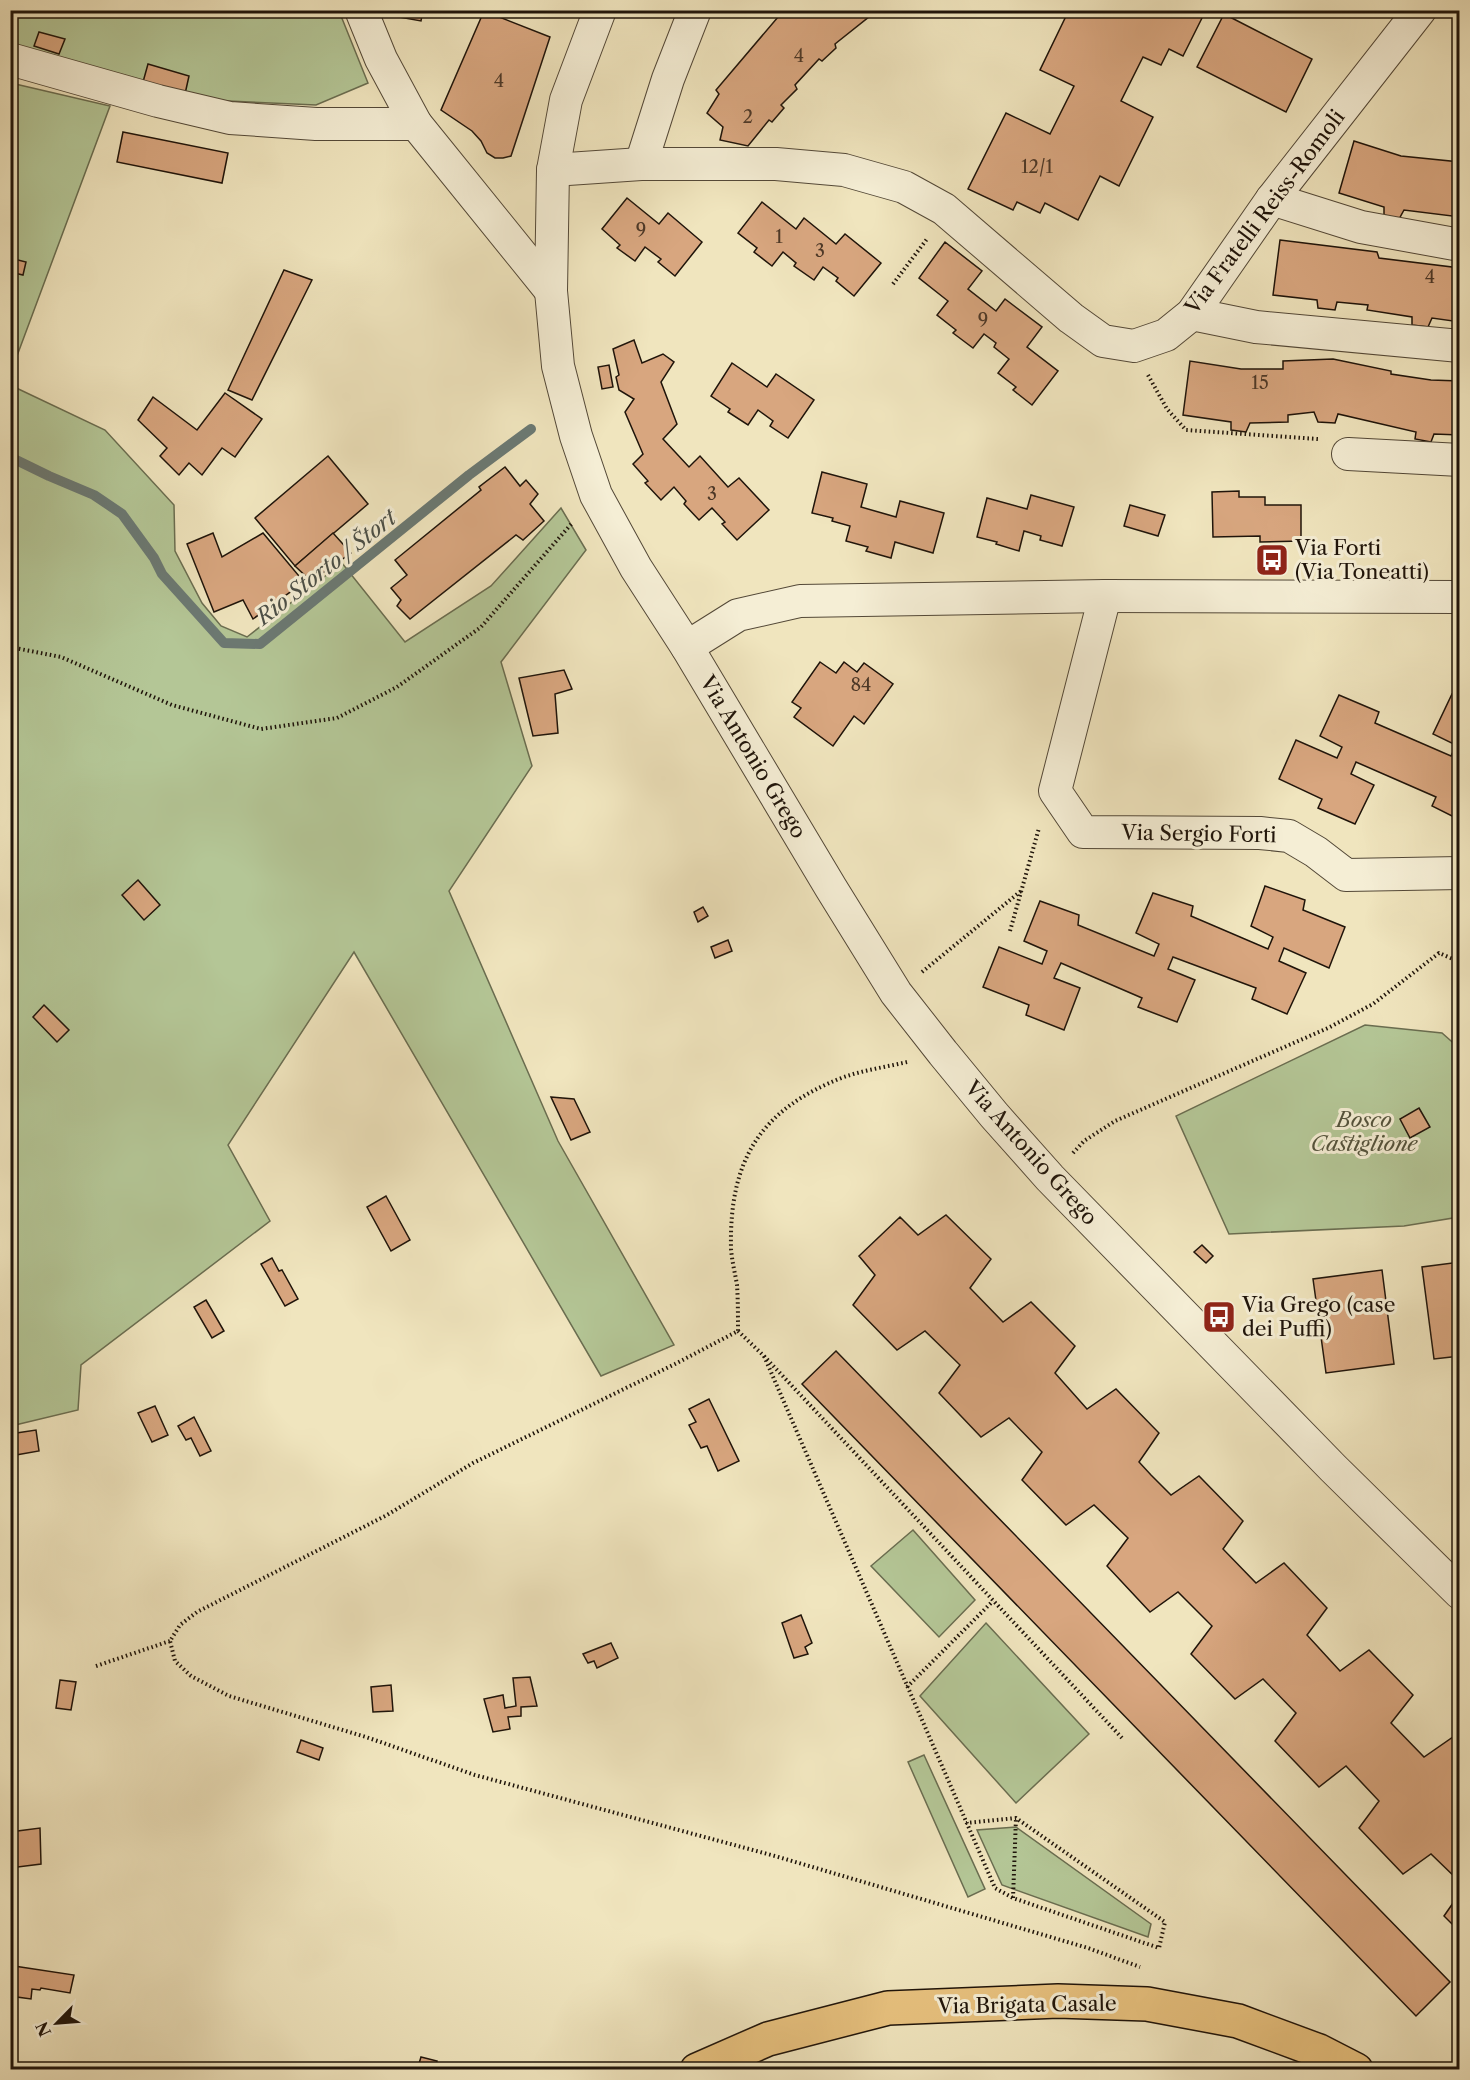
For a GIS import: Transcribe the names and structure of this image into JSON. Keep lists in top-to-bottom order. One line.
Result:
{"streets":{"main road":["Via Brigata Casale"],"street":["Via Fratelli Reiss-Romoli","Via Antonio Grego","Via Sergio Forti"]},"crossings":[["Via Fratelli Reiss-Romoli","Via Antonio Grego"]],"water":["Rio Storto / Štort"],"parks":["Bosco Castiglione"],"places":{"bus stop":["Via Forti (Via Toneatti)","Via Grego (case dei Puffi)"]},"house_numbers":["4","4","2","12/1","9","1","3","4","9","15","3","84"],"north":"bottom left"}
